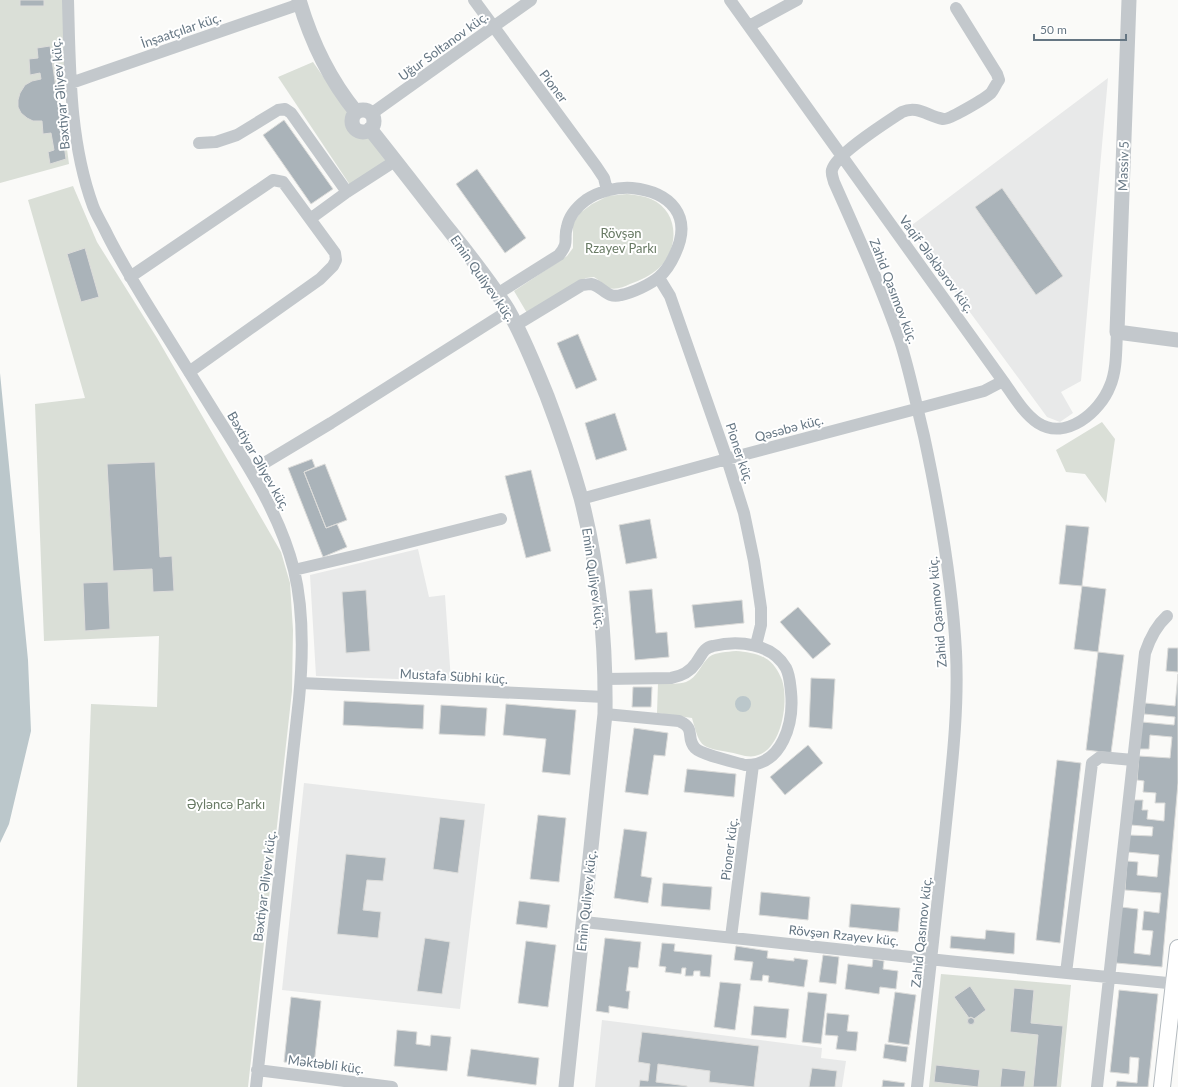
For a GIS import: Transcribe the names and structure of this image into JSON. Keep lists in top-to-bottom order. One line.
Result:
{"streets":{"street":["İnşaatçılar küç.","Uğur Soltanov küç.","Pioner","Bəxtiyar Əliyev küç.","Massiv 5","Vaqif Ələkbərov küç.","Emin Quliyev küç.","Zahid Qasımov küç.","Qəsəbə küç.","Pioner küç.","Mustafa Sübhi küç.","Rövşən Rzayev küç.","Məktəbli küç."]},"crossings":[["İnşaatçılar küç.","Bəxtiyar Əliyev küç."],["Uğur Soltanov küç.","Pioner"],["Uğur Soltanov küç.","Emin Quliyev küç."],["Bəxtiyar Əliyev küç.","Mustafa Sübhi küç."],["Bəxtiyar Əliyev küç.","Məktəbli küç."],["Massiv 5","Vaqif Ələkbərov küç."],["Vaqif Ələkbərov küç.","Zahid Qasımov küç."],["Vaqif Ələkbərov küç.","Qəsəbə küç."],["Emin Quliyev küç.","Qəsəbə küç."],["Emin Quliyev küç.","Mustafa Sübhi küç."],["Emin Quliyev küç.","Rövşən Rzayev küç."],["Zahid Qasımov küç.","Qəsəbə küç."],["Zahid Qasımov küç.","Rövşən Rzayev küç."],["Qəsəbə küç.","Pioner küç."],["Pioner küç.","Rövşən Rzayev küç."]],"parks":["Rövşən Rzayev Parkı","Əyləncə Parkı"],"scale_bar":"50 m"}
